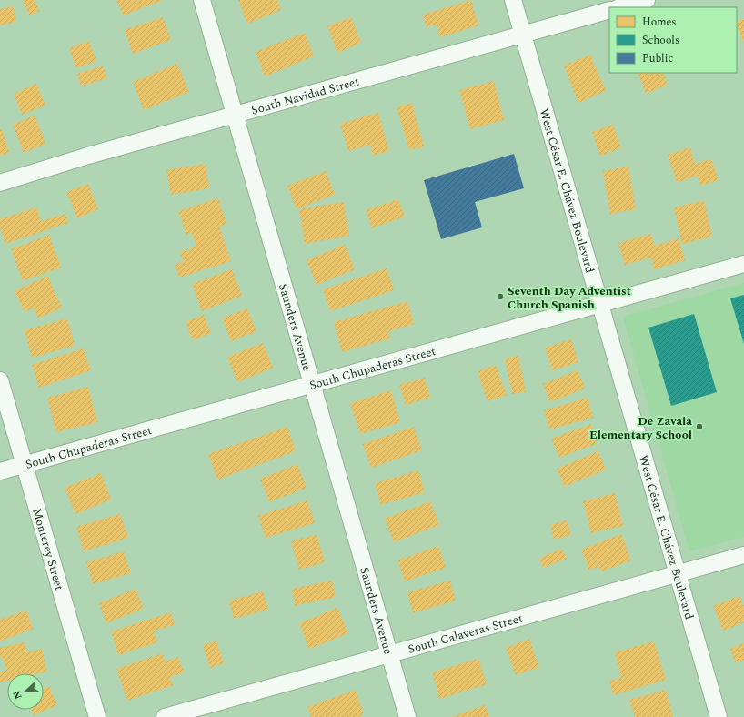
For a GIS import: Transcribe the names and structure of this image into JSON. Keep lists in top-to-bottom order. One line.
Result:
{"streets":{"street":["South Navidad Street","West César E. Chávez Boulevard","Saunders Avenue","South Chupaderas Street","Monterey Street","South Calaveras Street"]},"crossings":[["South Navidad Street","West César E. Chávez Boulevard"],["South Navidad Street","Saunders Avenue"],["West César E. Chávez Boulevard","South Chupaderas Street"],["West César E. Chávez Boulevard","South Calaveras Street"],["Saunders Avenue","South Chupaderas Street"],["Saunders Avenue","South Calaveras Street"],["South Chupaderas Street","Monterey Street"]],"places":["Seventh Day Adventist Church Spanish","De Zavala Elementary School"],"legend":["Homes","Schools","Public"],"north":"left"}
